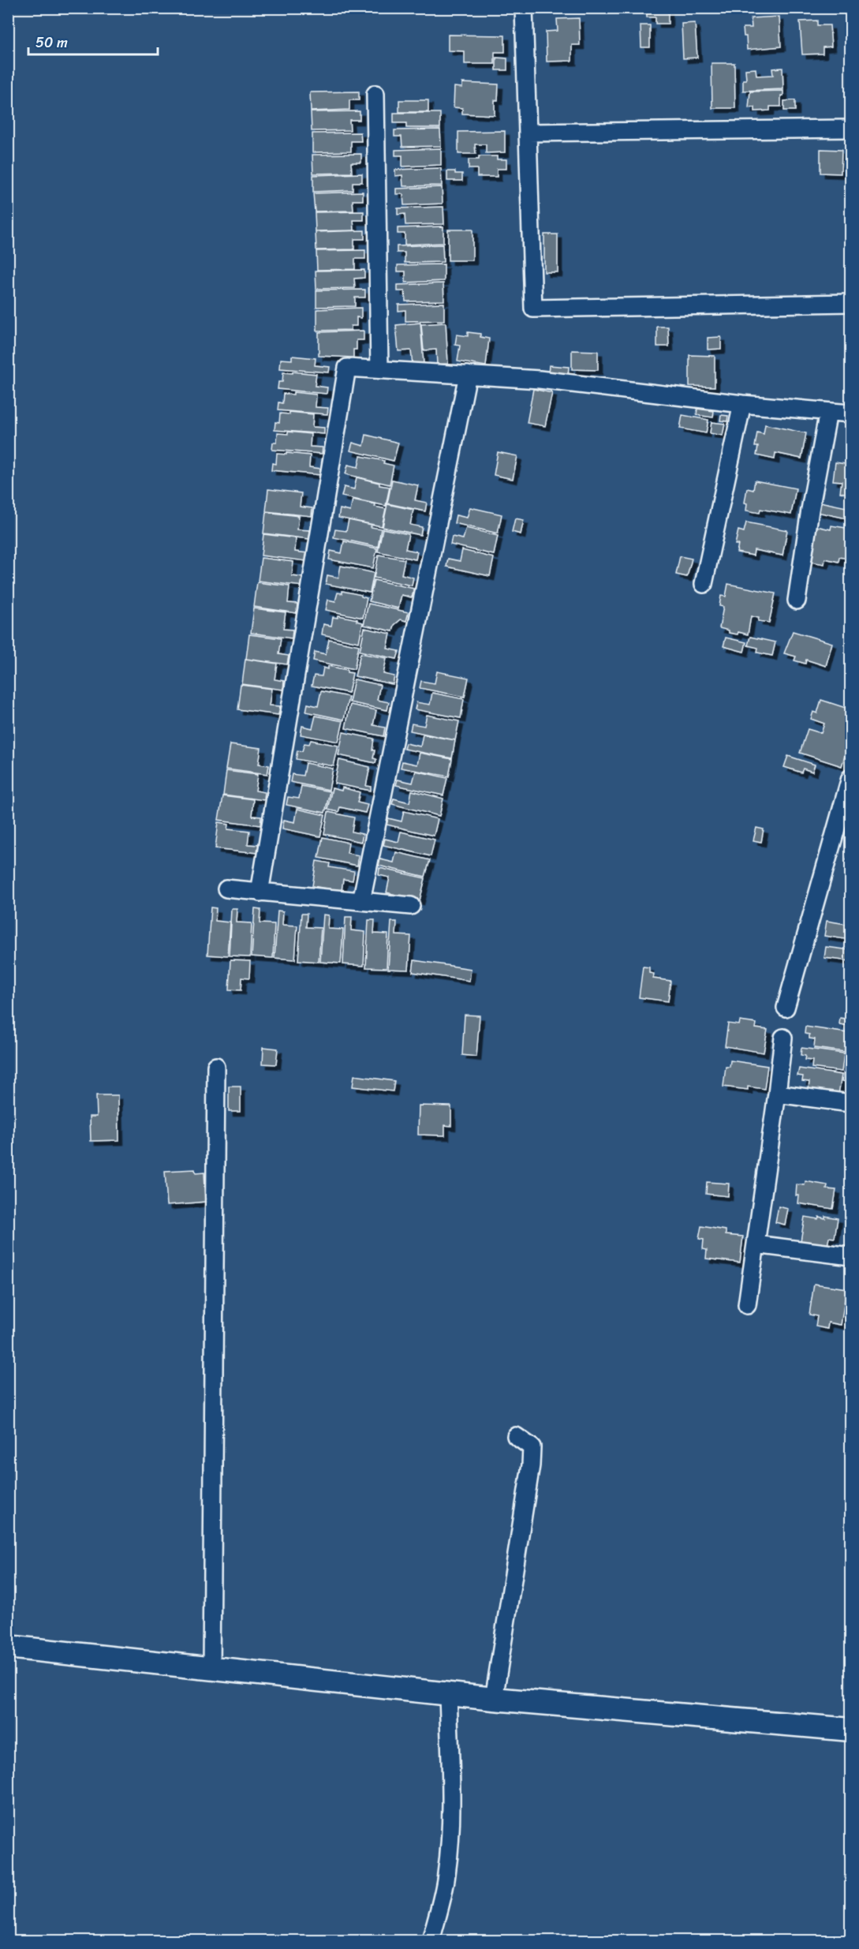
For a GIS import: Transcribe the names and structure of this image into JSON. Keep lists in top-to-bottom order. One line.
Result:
{"scale_bar":"50 m"}
